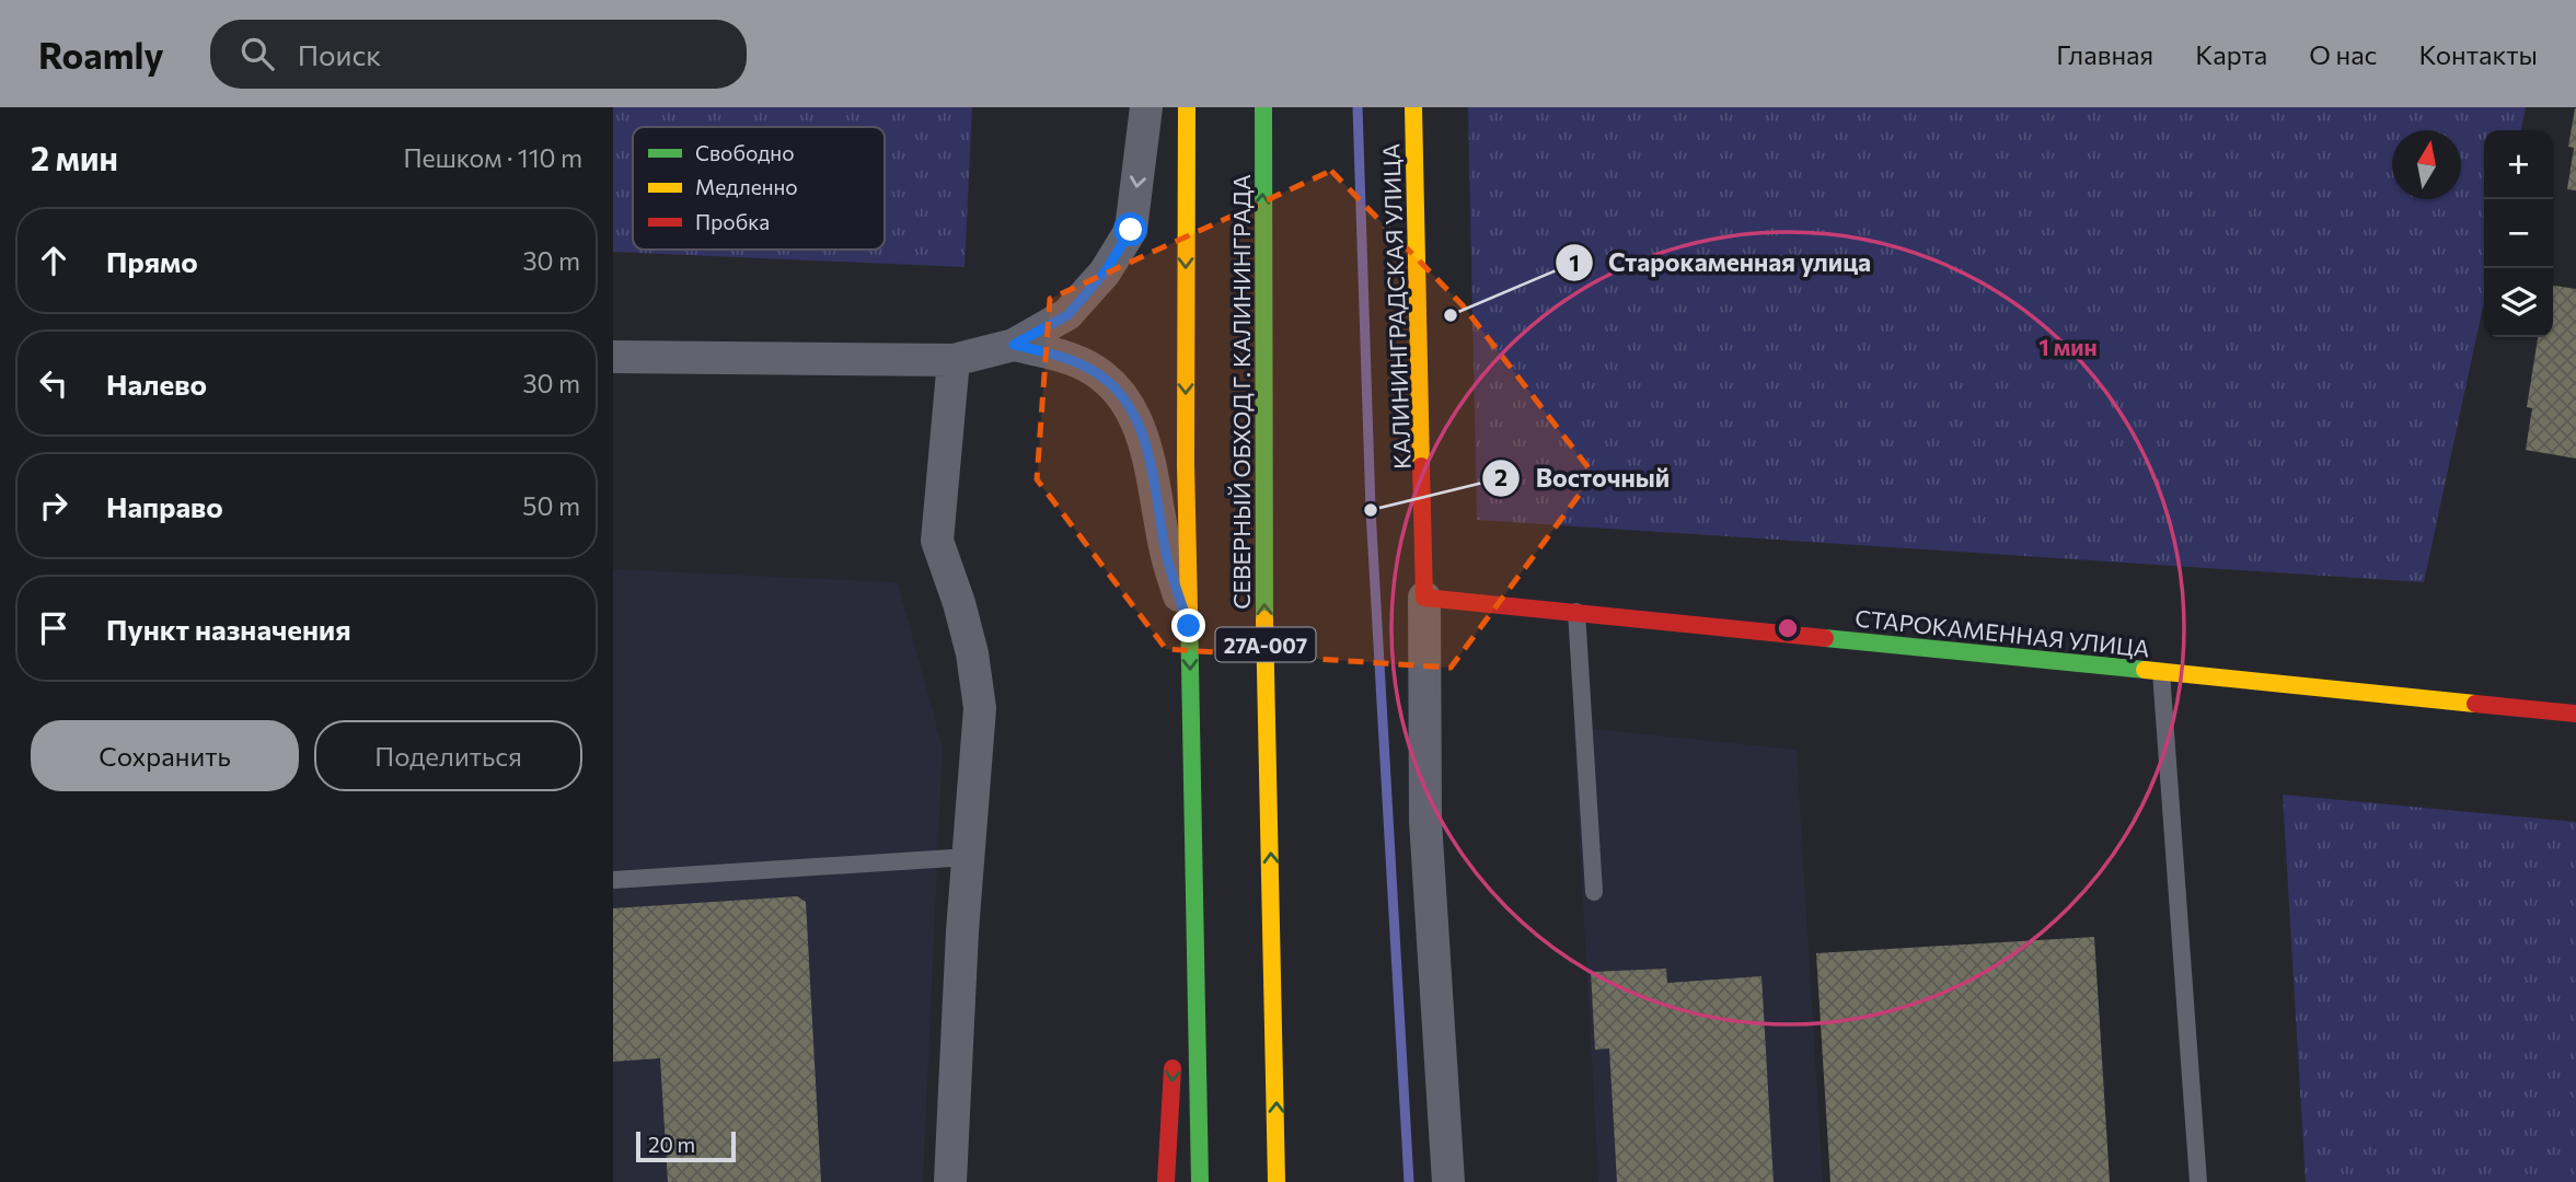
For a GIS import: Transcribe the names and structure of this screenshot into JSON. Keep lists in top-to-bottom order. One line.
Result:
{"streets":{"main road":["КАЛИНИНГРАДСКАЯ УЛИЦА","СЕВЕРНЫЙ ОБХОД Г. КАЛИНИНГРАДА","СТАРОКАМЕННАЯ УЛИЦА","27А-007"]},"crossings":[["КАЛИНИНГРАДСКАЯ УЛИЦА","СТАРОКАМЕННАЯ УЛИЦА"]],"places":["Старокаменная улица","Восточный"],"legend":["Свободно","Медленно","Пробка"],"scale_bar":"20 m","north":"top","page":{"header":"Roamly","search":"Поиск","nav":["Главная","Карта","О нас","Контакты"],"heading":["2 мин","Пешком · 110 m"],"map_buttons":["+","−"],"list":[["Прямо","30 m"],["Налево","30 m"],["Направо","50 m"],"Пункт назначения"],"buttons":["Сохранить","Поделиться"],"scale":"20 m"},"rings":["1 мин"]}
